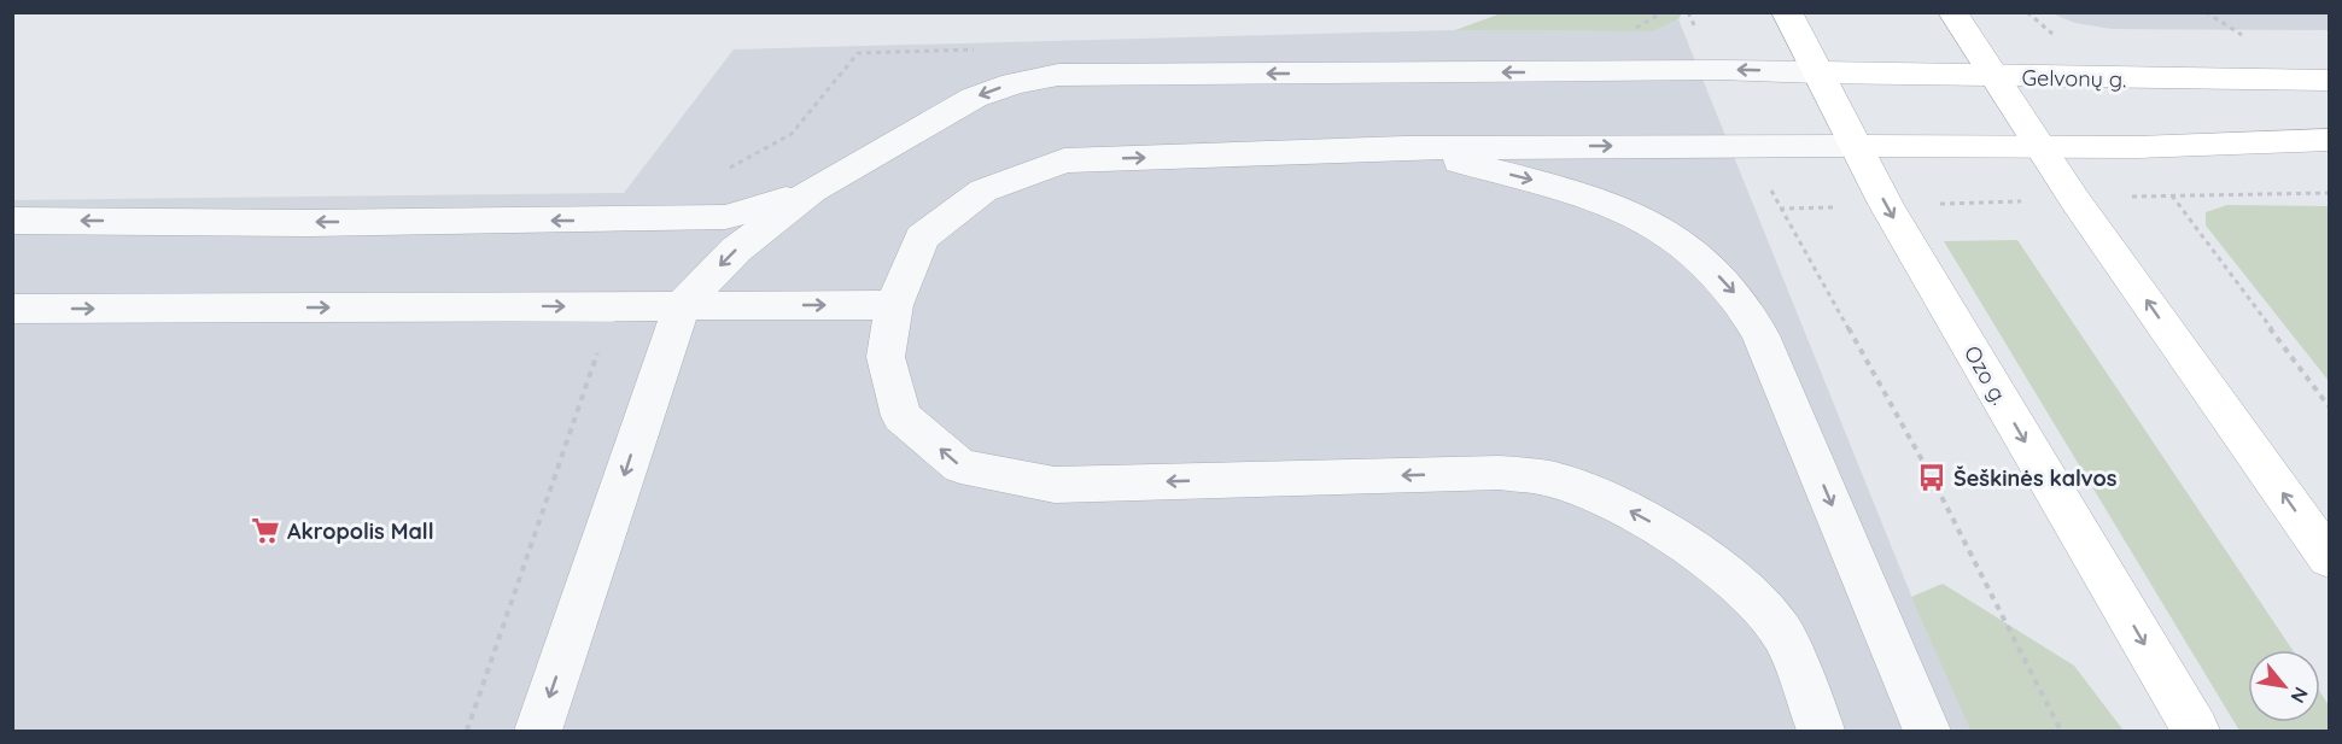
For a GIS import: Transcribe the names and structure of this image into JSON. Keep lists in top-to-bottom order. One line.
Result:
{"streets":{"main road":["Gelvonų g.","Ozo g."]},"crossings":[["Gelvonų g.","Ozo g."]],"places":{"bus stop":["Šeškinės kalvos"],"supermarket":["Akropolis Mall"]},"north":"bottom right"}
